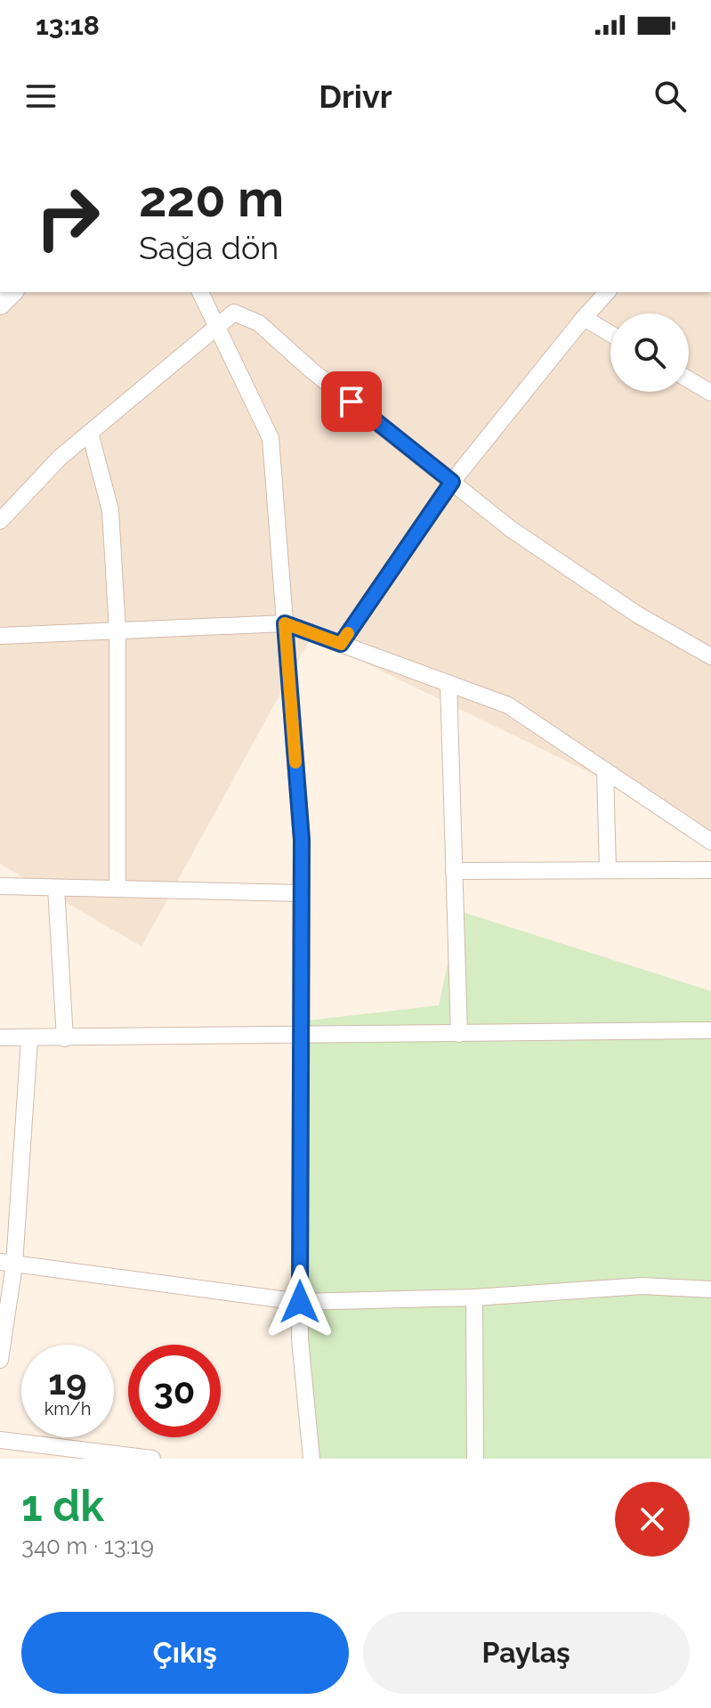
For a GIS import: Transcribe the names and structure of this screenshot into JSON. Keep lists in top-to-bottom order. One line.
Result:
{"page":{"status":"13:18","header":"Drivr","turn":["220 m","Sağa dön"],"speed":"19 km/h","limit":"30","heading":["1 dk","340 m · 13:19"],"buttons":["Çıkış","Paylaş"]}}
